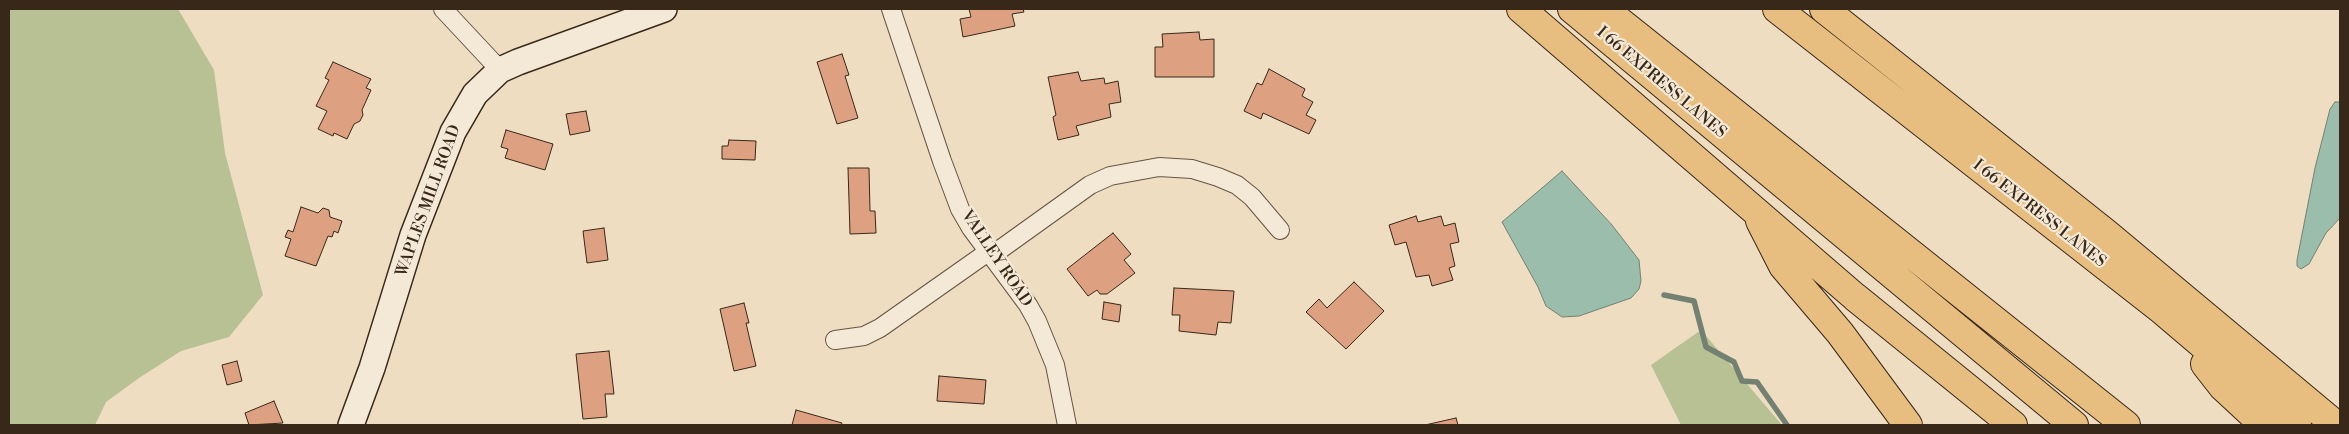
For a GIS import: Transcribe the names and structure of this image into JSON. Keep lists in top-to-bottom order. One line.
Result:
{"streets":{"highway":["I 66 EXPRESS LANES"],"main road":["WAPLES MILL ROAD"],"street":["VALLEY ROAD"]}}
